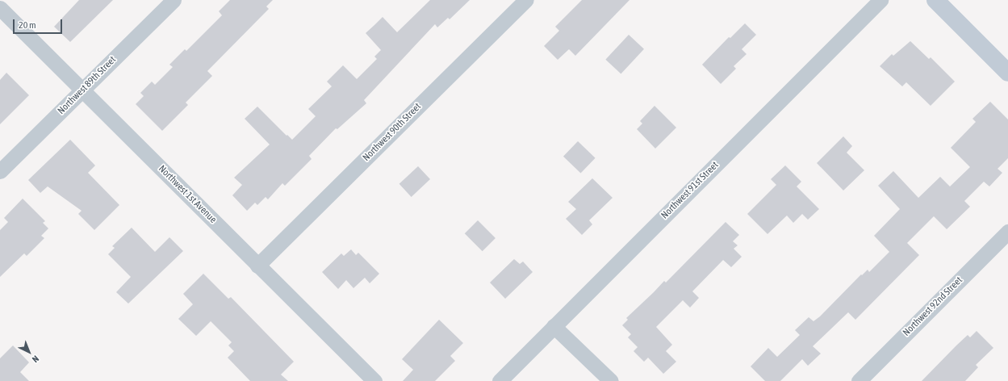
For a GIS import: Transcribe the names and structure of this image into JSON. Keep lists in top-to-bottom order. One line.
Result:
{"streets":{"street":["Northwest 89th Street","Northwest 90th Street","Northwest 91st Street","Northwest 1st Avenue","Northwest 92nd Street"]},"crossings":[["Northwest 89th Street","Northwest 1st Avenue"],["Northwest 90th Street","Northwest 1st Avenue"]],"scale_bar":"20 m","north":"bottom right"}
